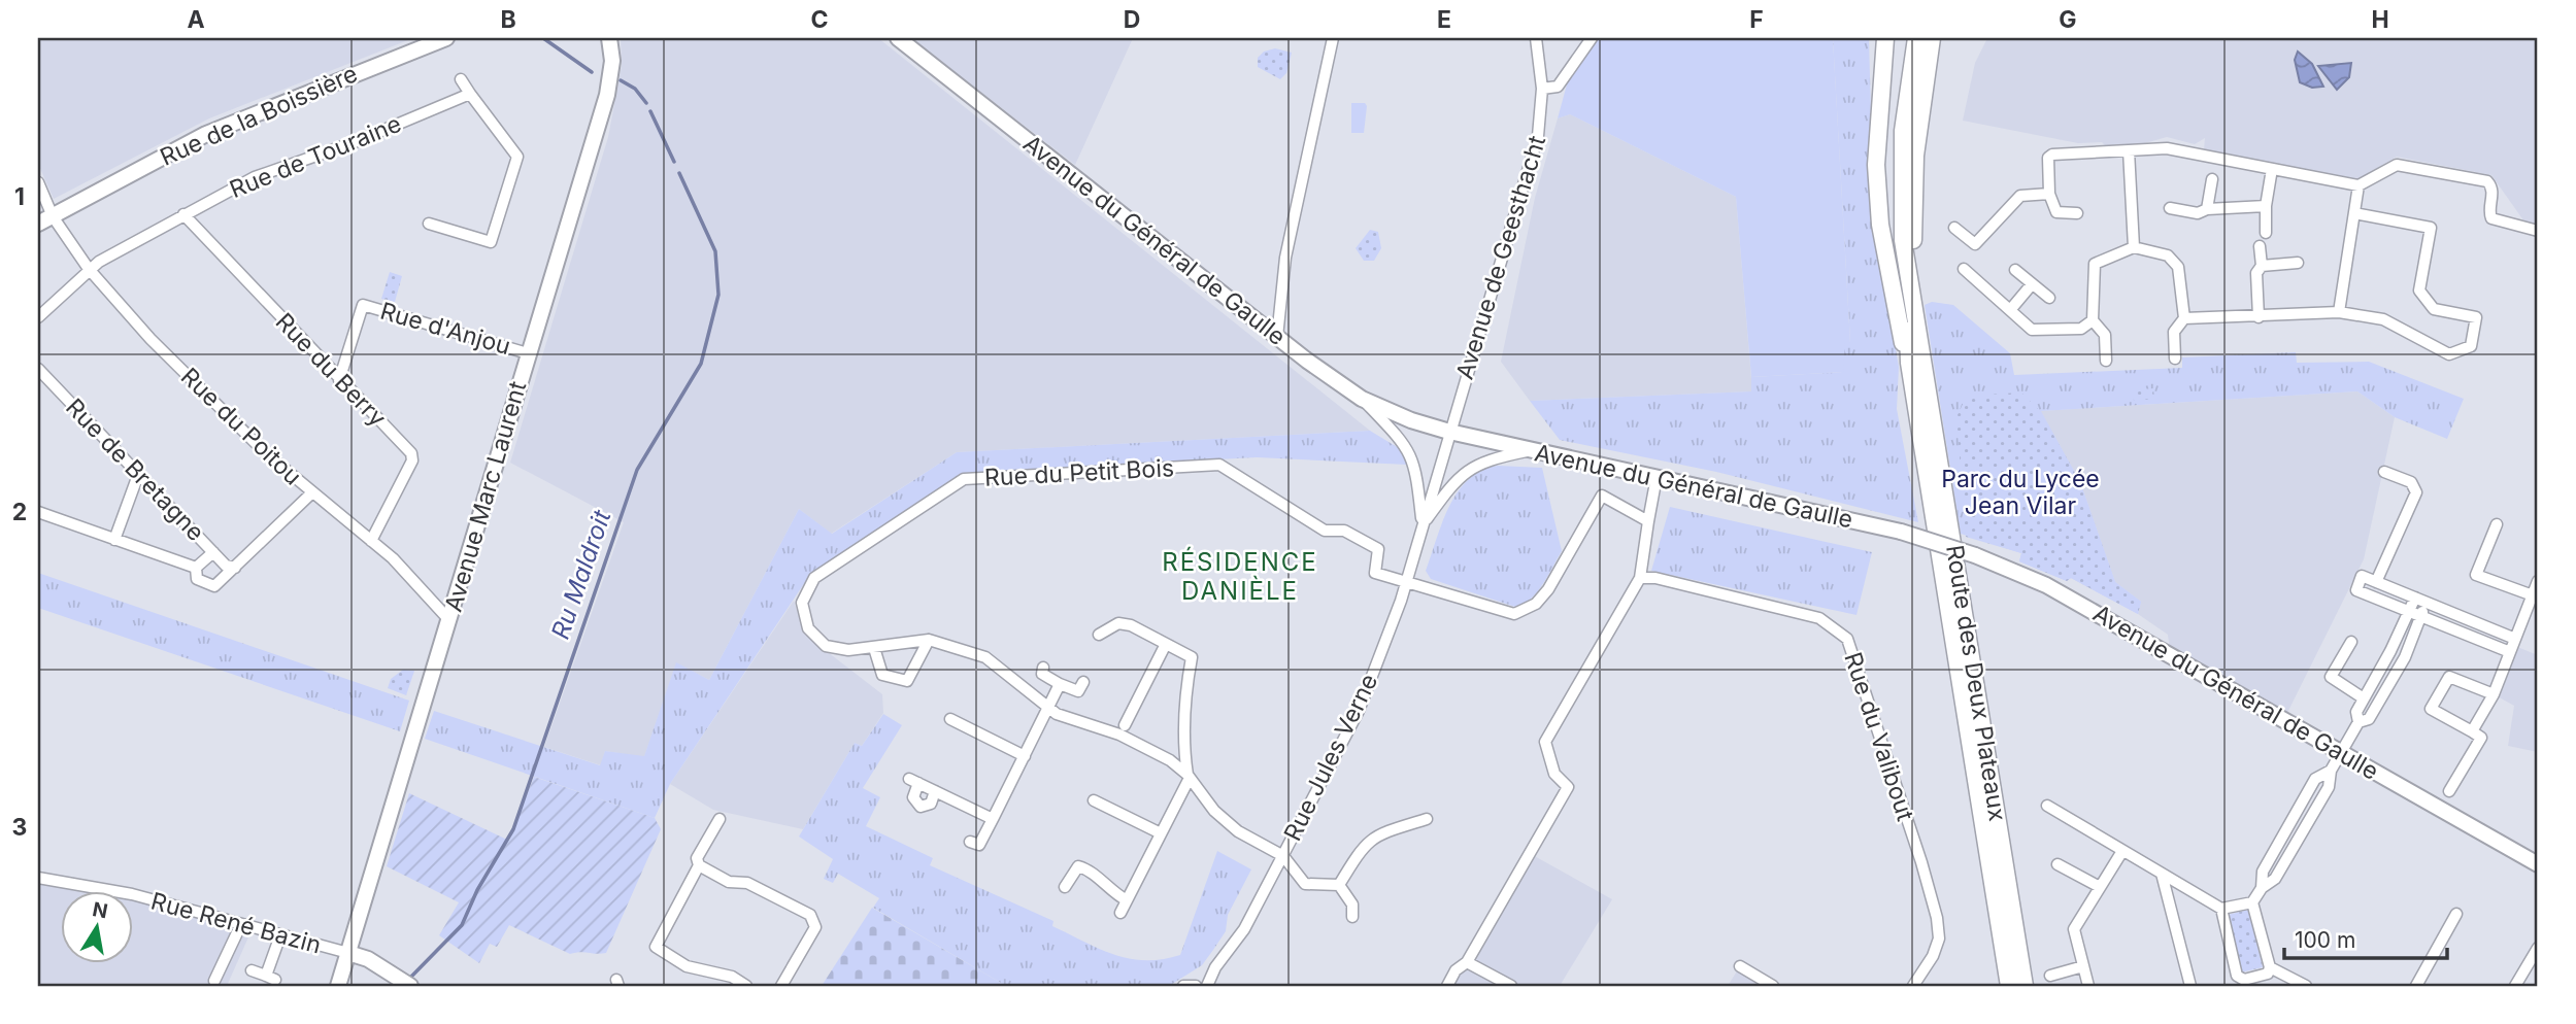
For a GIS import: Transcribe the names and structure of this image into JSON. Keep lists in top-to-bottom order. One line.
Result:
{"streets":{"main road":["Route des Deux Plateaux"],"street":["Rue de la Boissière","Rue de Touraine","Avenue du Général de Gaulle","Avenue de Geesthacht","Rue d'Anjou","Rue du Berry","Rue du Poitou","Rue de Bretagne","Rue du Petit Bois","Avenue Marc Laurent","Rue du Valibout","Rue Jules Verne","Rue René Bazin"]},"crossings":[["Rue de la Boissière","Rue du Poitou"],["Rue de Touraine","Rue du Berry"],["Rue de Touraine","Rue du Poitou"],["Avenue du Général de Gaulle","Avenue de Geesthacht"],["Avenue du Général de Gaulle","Rue Jules Verne"],["Avenue de Geesthacht","Rue Jules Verne"],["Rue d'Anjou","Rue du Berry"],["Rue d'Anjou","Avenue Marc Laurent"],["Rue du Berry","Rue du Poitou"],["Rue du Poitou","Avenue Marc Laurent"],["Rue du Petit Bois","Rue Jules Verne"],["Avenue Marc Laurent","Rue René Bazin"]],"districts":["RÉSIDENCE DANIÈLE"],"water":["Ru Maldroit"],"parks":["Parc du Lycée Jean Vilar"],"scale_bar":"100 m","north":"top","grid":{"columns":["A","B","C","D","E","F","G","H"],"rows":["1","2","3"]}}
